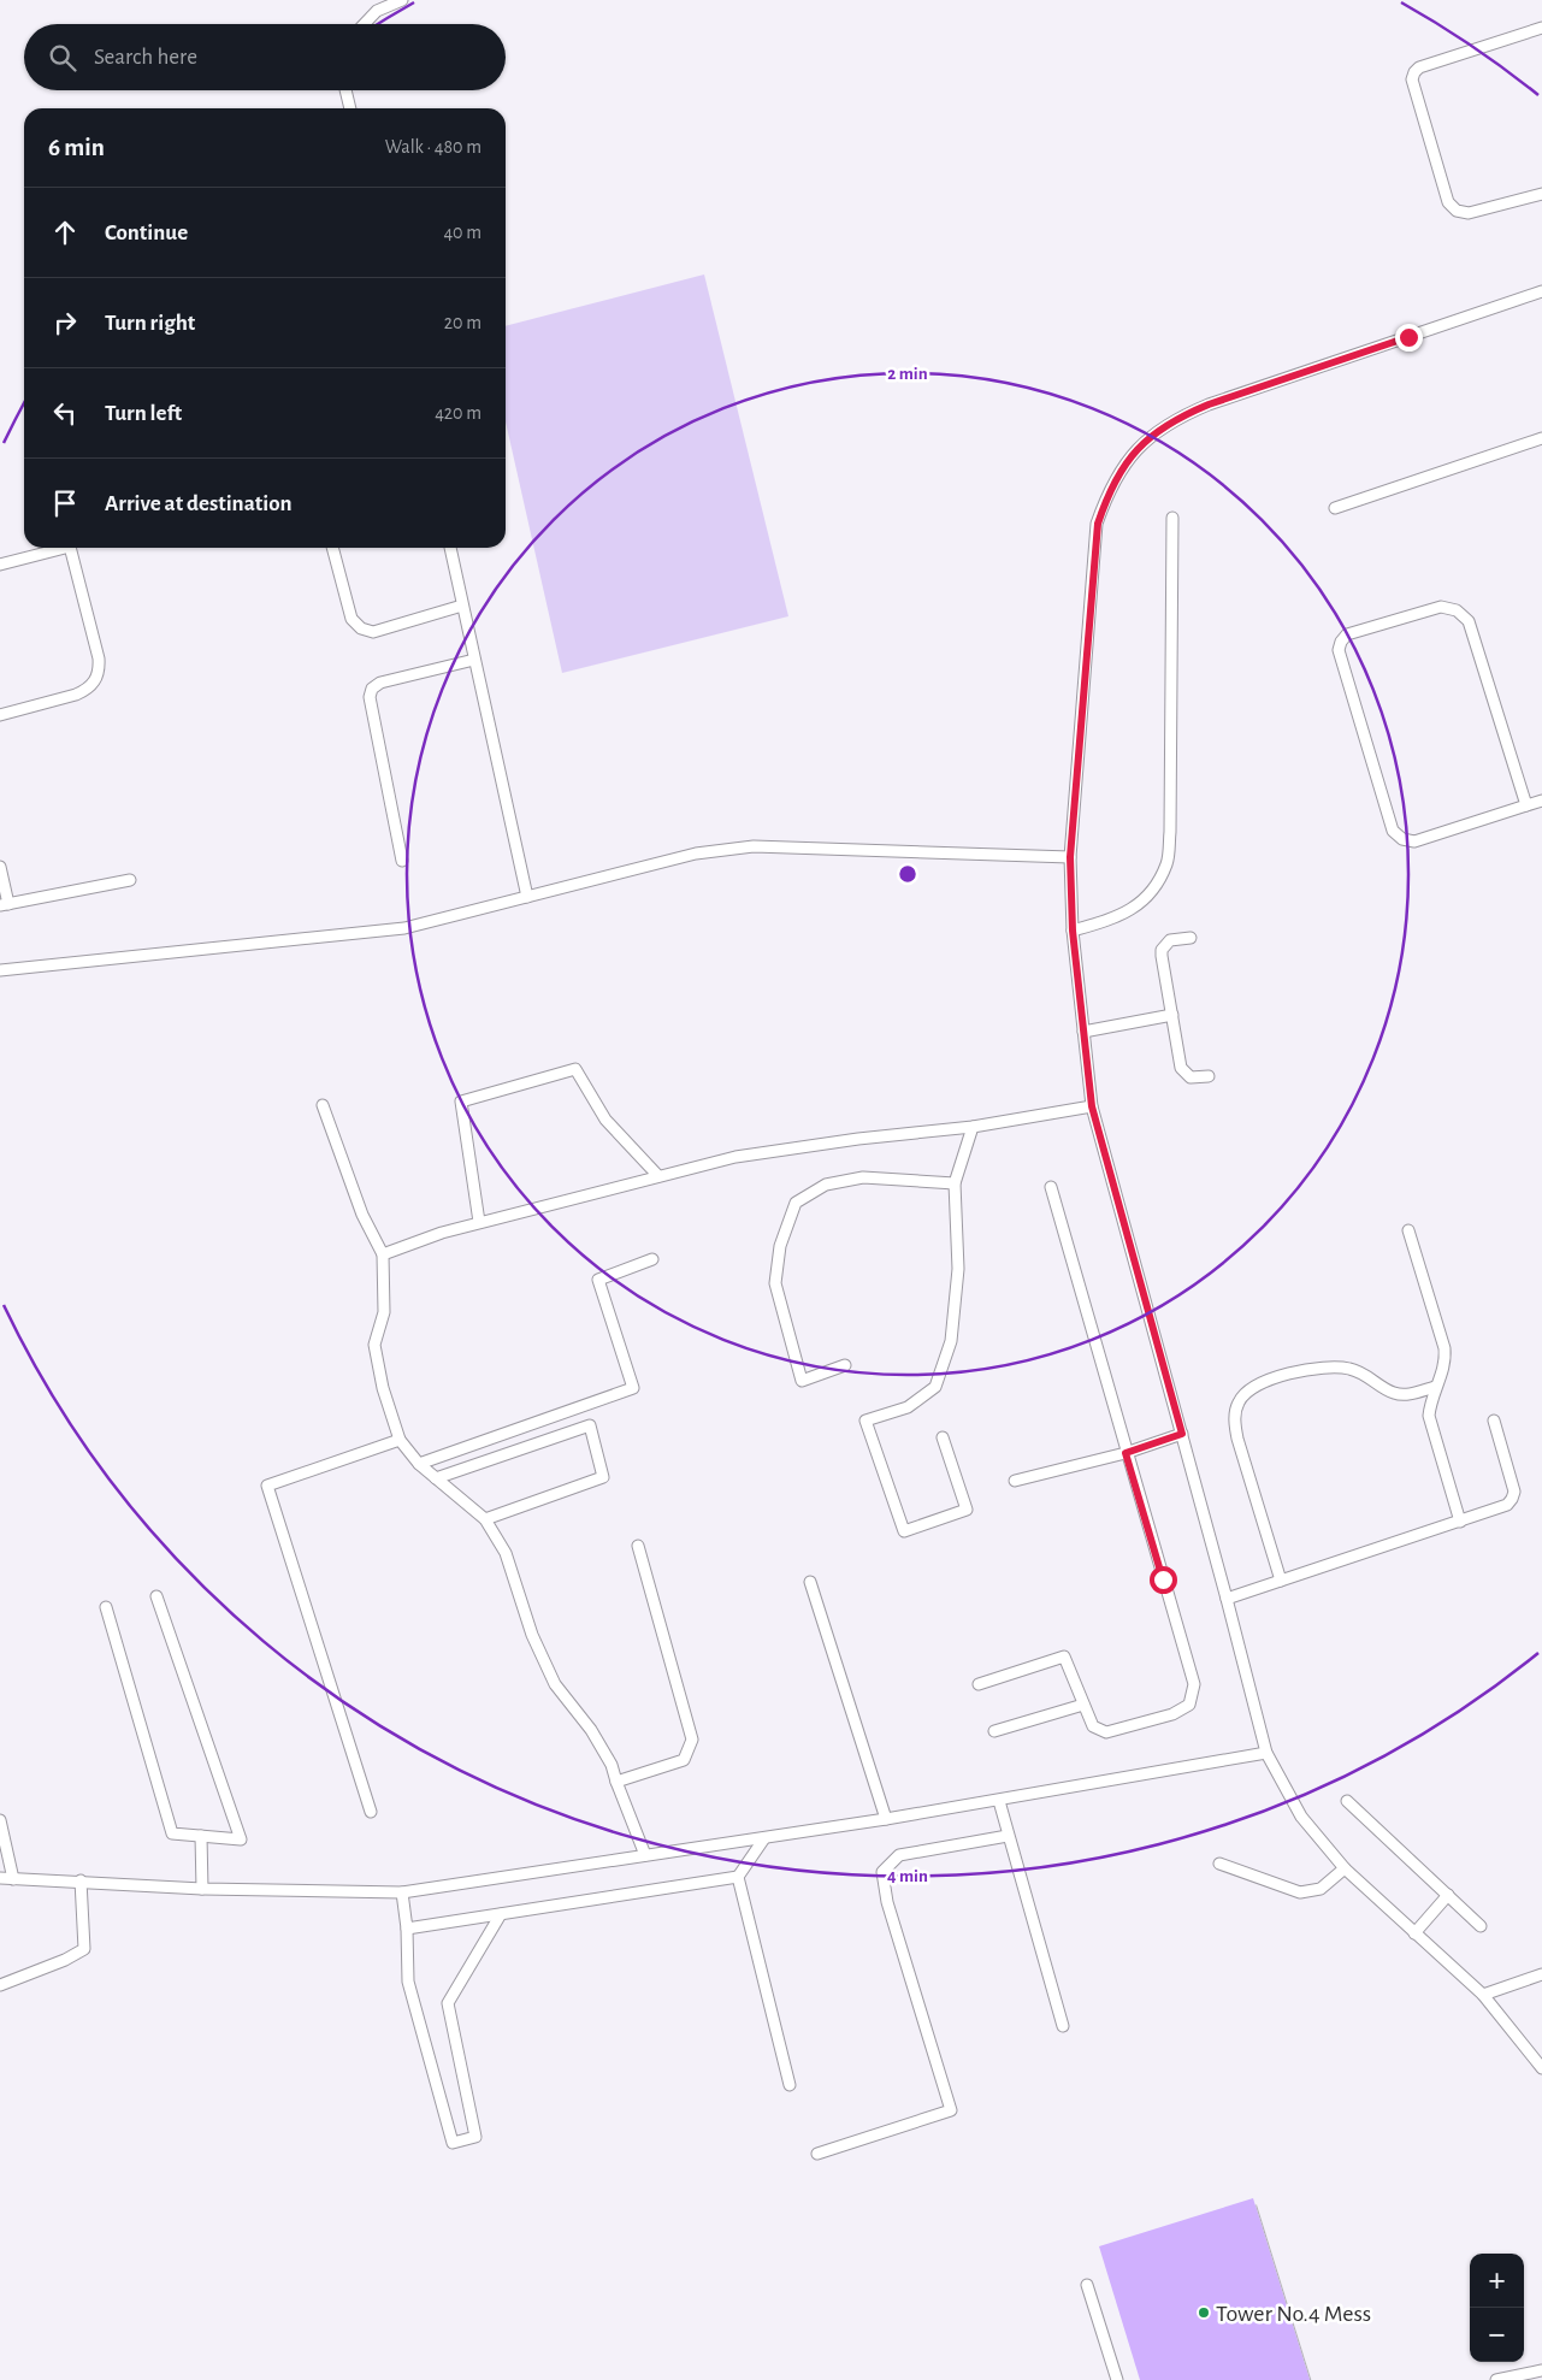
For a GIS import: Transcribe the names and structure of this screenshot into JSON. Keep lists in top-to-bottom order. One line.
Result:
{"places":["Tower No.4 Mess"],"page":{"search":"Search here","heading":["6 min","Walk · 480 m"],"list":[["Continue","40 m"],["Turn right","20 m"],["Turn left","420 m"],"Arrive at destination"],"map_buttons":["+","−"]},"rings":["2 min","4 min"]}
